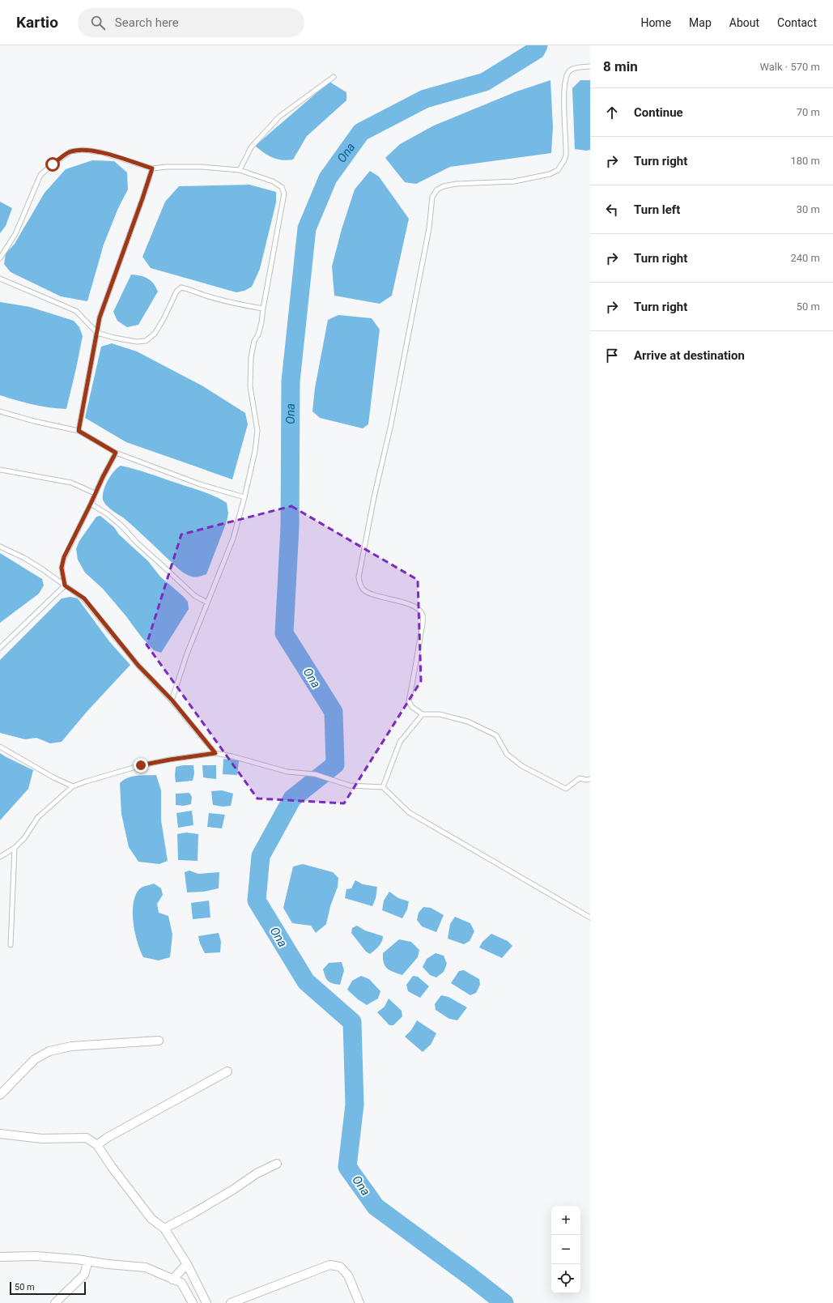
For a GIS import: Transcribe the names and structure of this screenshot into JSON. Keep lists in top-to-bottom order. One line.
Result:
{"water":["Ona"],"scale_bar":"50 m","page":{"header":"Kartio","search":"Search here","nav":["Home","Map","About","Contact"],"heading":["8 min","Walk · 570 m"],"list":[["Continue","70 m"],["Turn right","180 m"],["Turn left","30 m"],["Turn right","240 m"],["Turn right","50 m"],"Arrive at destination"],"map_buttons":["+","−"],"scale":"50 m"}}
